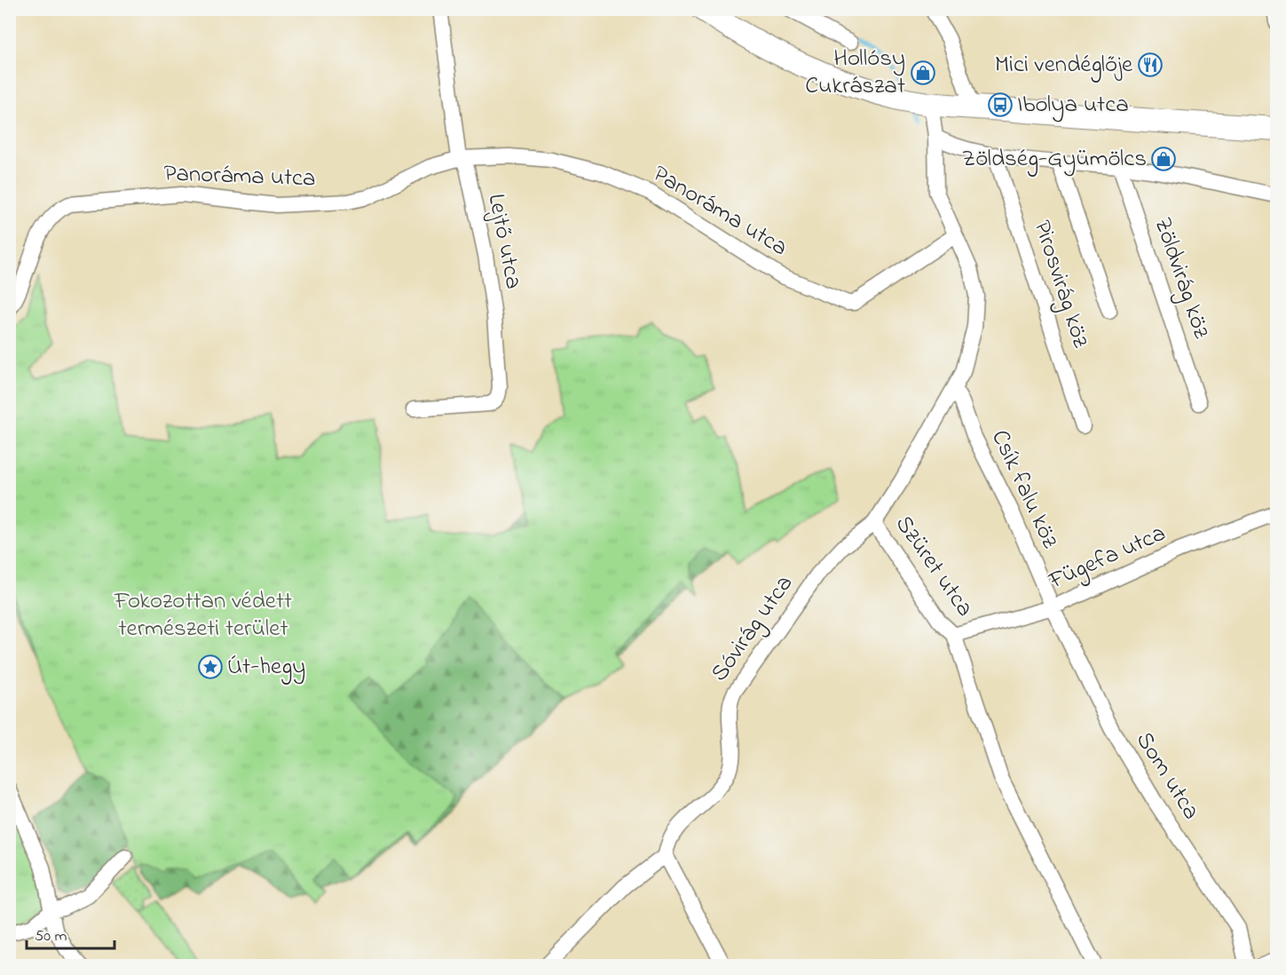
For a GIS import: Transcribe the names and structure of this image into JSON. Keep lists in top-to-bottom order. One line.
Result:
{"streets":{"street":["Panoráma utca","Lejtő utca","Zöldvirág köz","Pirosvirág köz","Csík falu köz","Fügefa utca","Szüret utca","Sóvirág utca","Som utca"]},"crossings":[["Panoráma utca","Lejtő utca"],["Panoráma utca","Szüret utca"],["Csík falu köz","Fügefa utca"],["Csík falu köz","Szüret utca"],["Csík falu köz","Som utca"],["Fügefa utca","Szüret utca"],["Fügefa utca","Som utca"],["Szüret utca","Sóvirág utca"]],"parks":["Fokozottan védett természeti terület"],"places":{"restaurant":["Mici vendéglője"],"shop":["Hollósy Cukrászat","Zöldség-Gyümölcs"],"bus stop":["Ibolya utca"],"place":["Út-hegy"]},"scale_bar":"50 m"}
